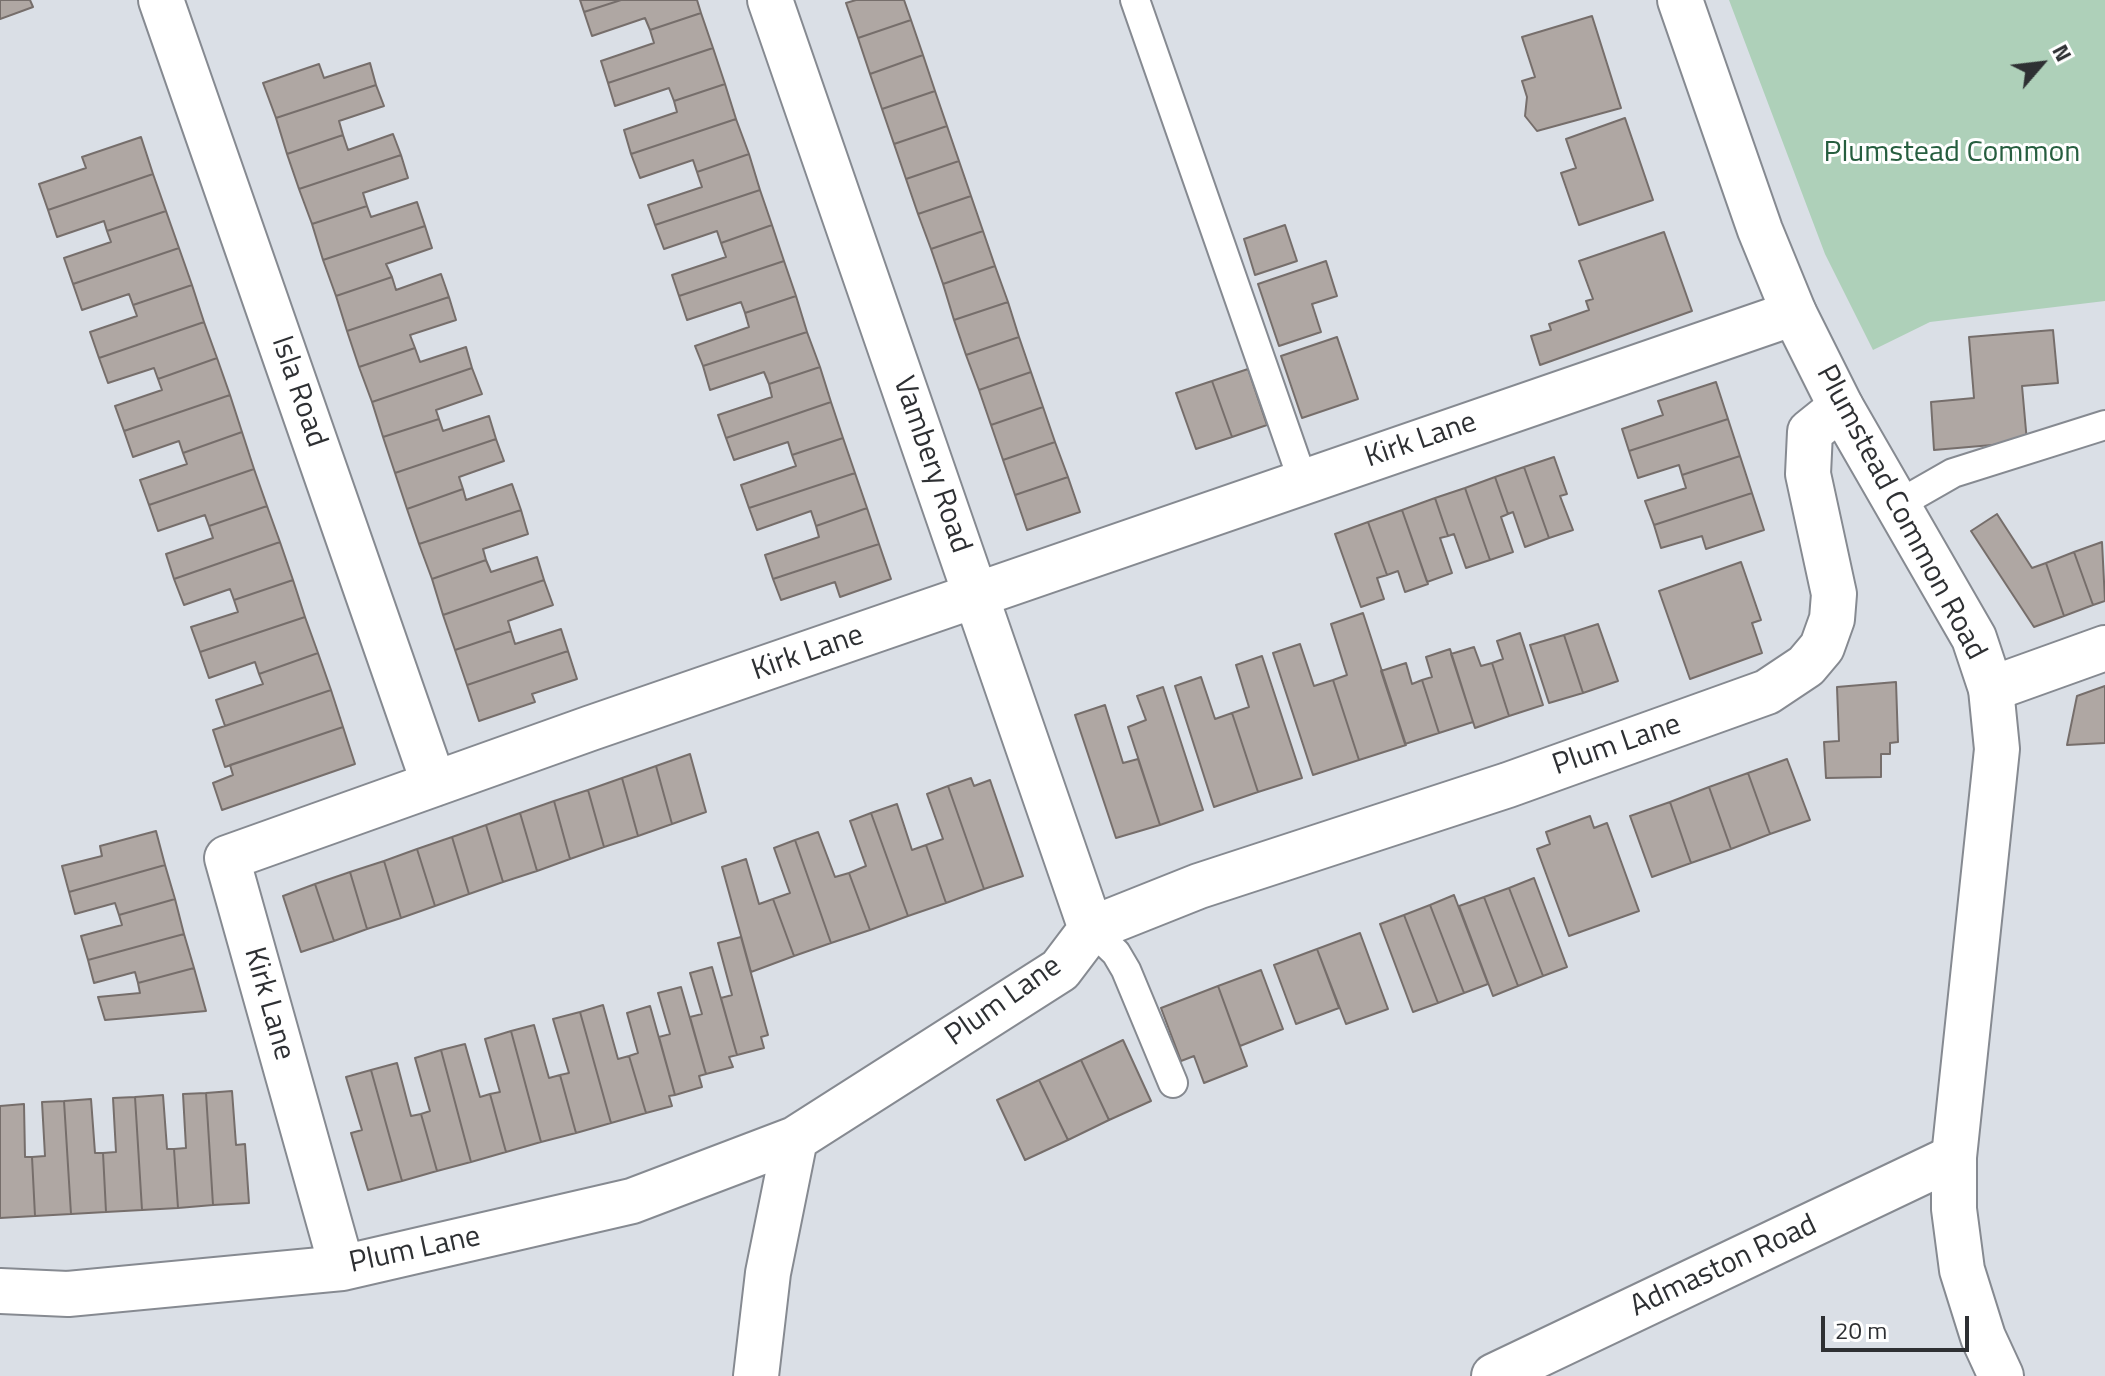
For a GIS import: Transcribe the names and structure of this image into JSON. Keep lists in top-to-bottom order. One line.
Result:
{"streets":{"street":["Isla Road","Kirk Lane","Vambery Road","Plumstead Common Road","Plum Lane","Admaston Road"]},"crossings":[["Isla Road","Kirk Lane"],["Kirk Lane","Vambery Road"],["Kirk Lane","Plumstead Common Road"],["Kirk Lane","Plum Lane"],["Vambery Road","Plum Lane"],["Plumstead Common Road","Plum Lane"],["Plumstead Common Road","Admaston Road"]],"parks":["Plumstead Common"],"scale_bar":"20 m","north":"top right"}
